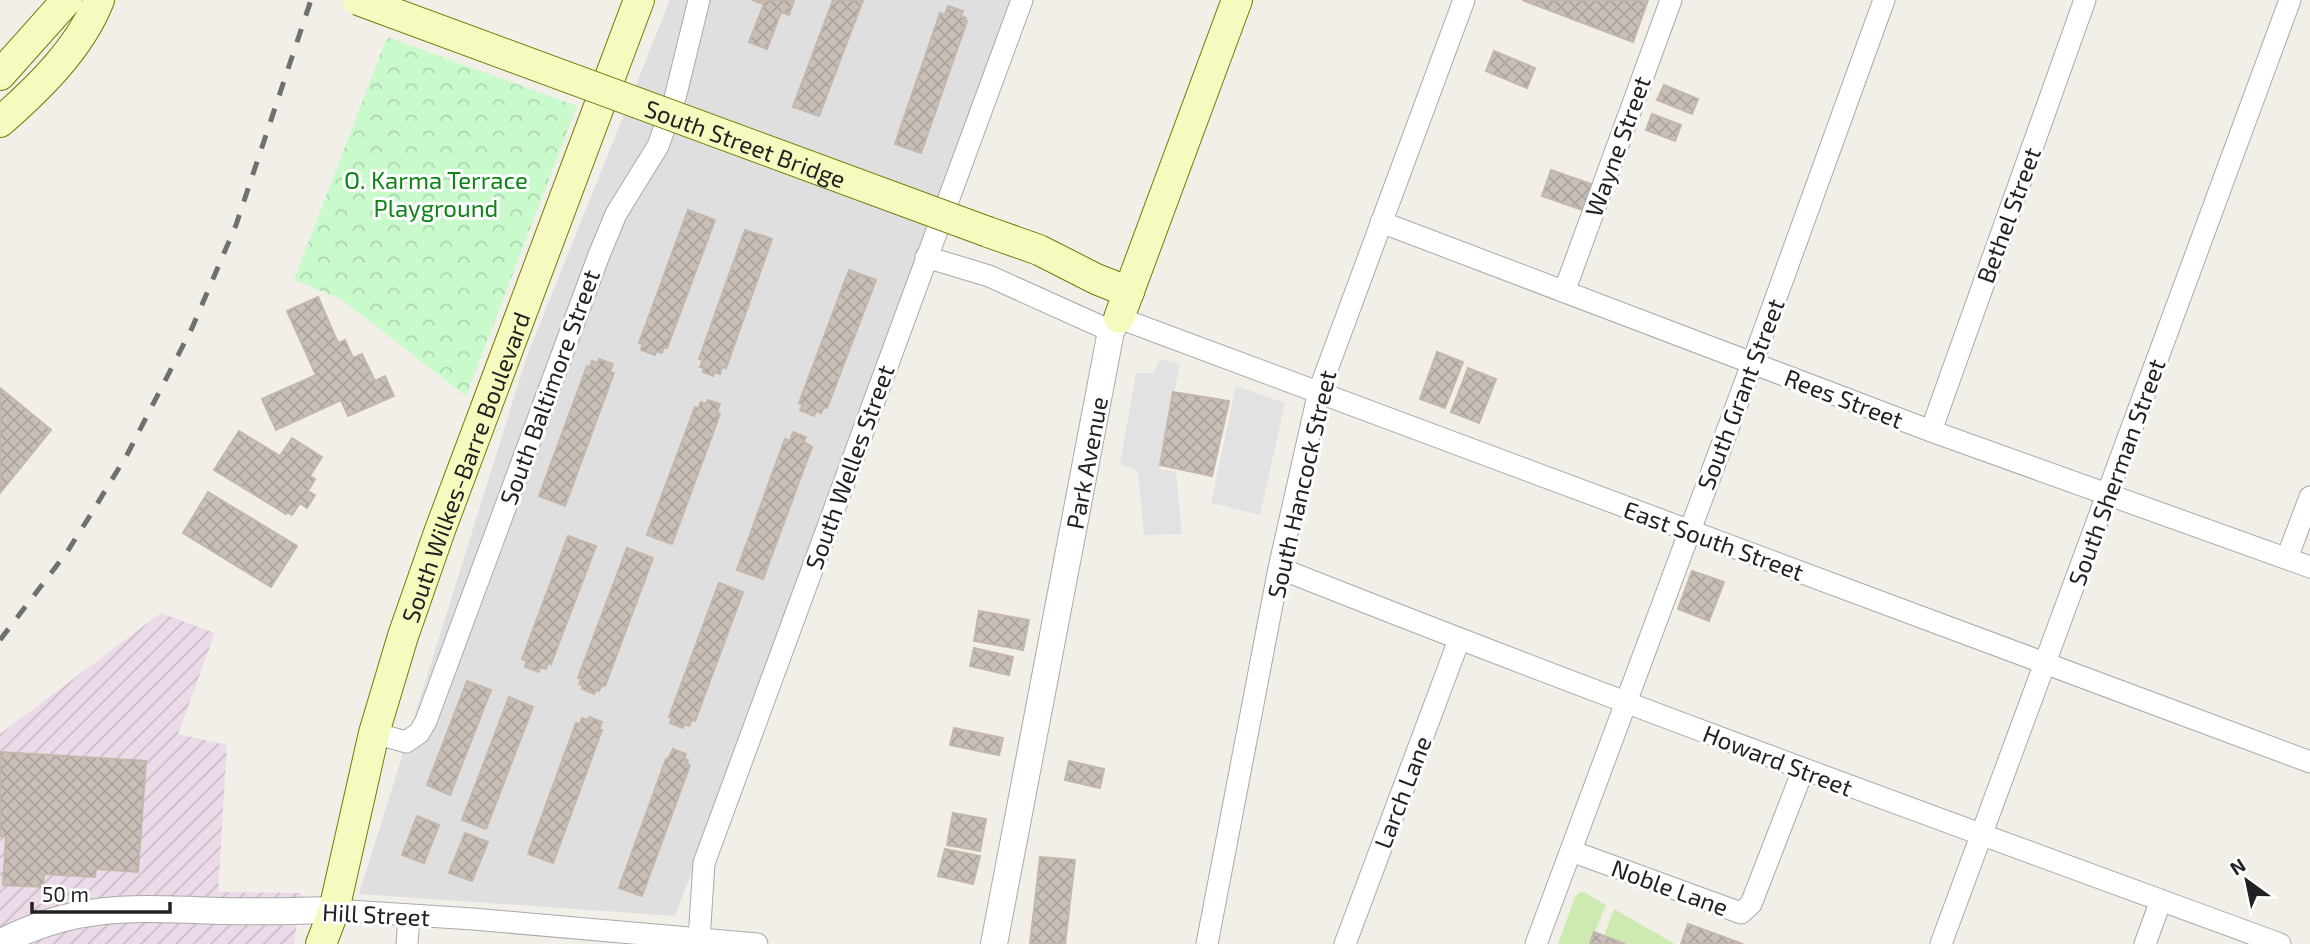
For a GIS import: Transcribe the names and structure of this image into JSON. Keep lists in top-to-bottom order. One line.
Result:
{"streets":{"main road":["South Street Bridge","Park Avenue","South Wilkes-Barre Boulevard"],"street":["Wayne Street","Bethel Street","South Baltimore Street","South Grant Street","Rees Street","South Welles Street","South Sherman Street","South Hancock Street","East South Street","Howard Street","Larch Lane","Noble Lane","Hill Street"]},"crossings":[["South Street Bridge","Park Avenue"],["South Street Bridge","East South Street"],["Wayne Street","Rees Street"],["Bethel Street","Rees Street"],["South Baltimore Street","South Wilkes-Barre Boulevard"],["South Grant Street","Rees Street"],["South Grant Street","East South Street"],["South Grant Street","Howard Street"],["South Grant Street","Noble Lane"],["Rees Street","South Sherman Street"],["Rees Street","South Hancock Street"],["Park Avenue","East South Street"],["South Wilkes-Barre Boulevard","Hill Street"],["South Welles Street","East South Street"],["South Welles Street","Hill Street"],["South Sherman Street","East South Street"],["South Sherman Street","Howard Street"],["South Hancock Street","East South Street"],["South Hancock Street","Howard Street"],["Howard Street","Larch Lane"],["Howard Street","Noble Lane"]],"parks":["O. Karma Terrace Playground"],"scale_bar":"50 m","north":"top left"}
